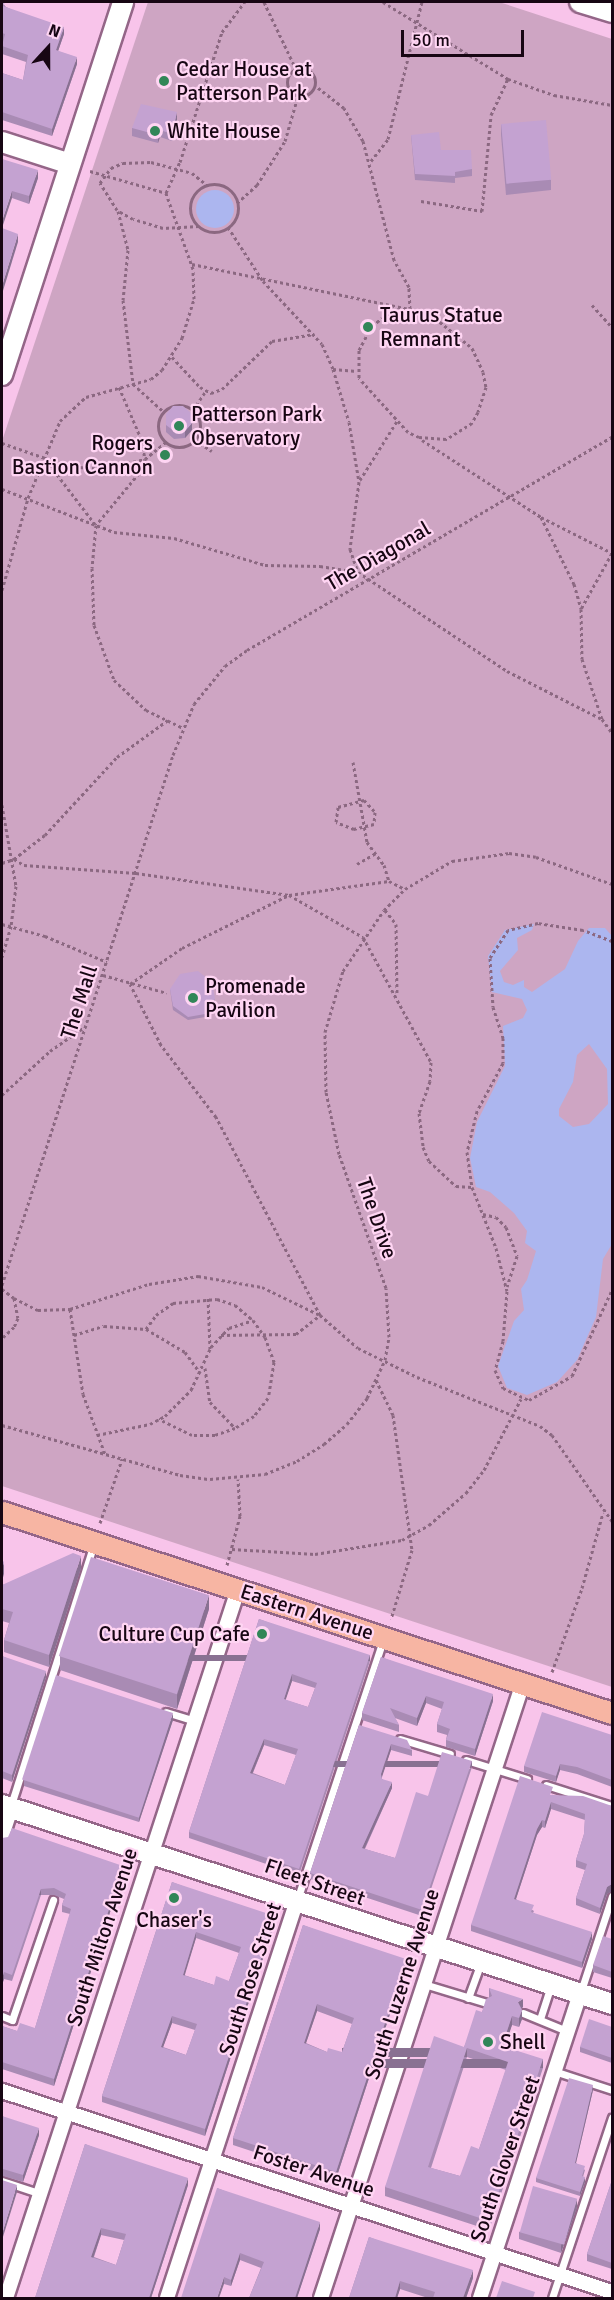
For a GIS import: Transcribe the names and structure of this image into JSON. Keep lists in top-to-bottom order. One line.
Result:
{"streets":{"main road":["Eastern Avenue"],"street":["Fleet Street","South Milton Avenue","South Rose Street","South Luzerne Avenue","South Glover Street","Foster Avenue"],"path":["The Diagonal","The Mall","The Drive"]},"crossings":[["The Diagonal","The Mall"],["Eastern Avenue","South Milton Avenue"],["Eastern Avenue","South Rose Street"],["Eastern Avenue","South Luzerne Avenue"],["Fleet Street","South Milton Avenue"],["Fleet Street","South Rose Street"],["Fleet Street","South Luzerne Avenue"],["Fleet Street","South Glover Street"],["South Milton Avenue","Foster Avenue"],["South Rose Street","Foster Avenue"],["South Luzerne Avenue","Foster Avenue"],["South Glover Street","Foster Avenue"]],"places":["Cedar House at Patterson Park","White House","Taurus Statue Remnant","Patterson Park Observatory","Rogers Bastion Cannon","Promenade Pavilion","Culture Cup Cafe","Chaser's","Shell"],"scale_bar":"50 m","north":"top"}
